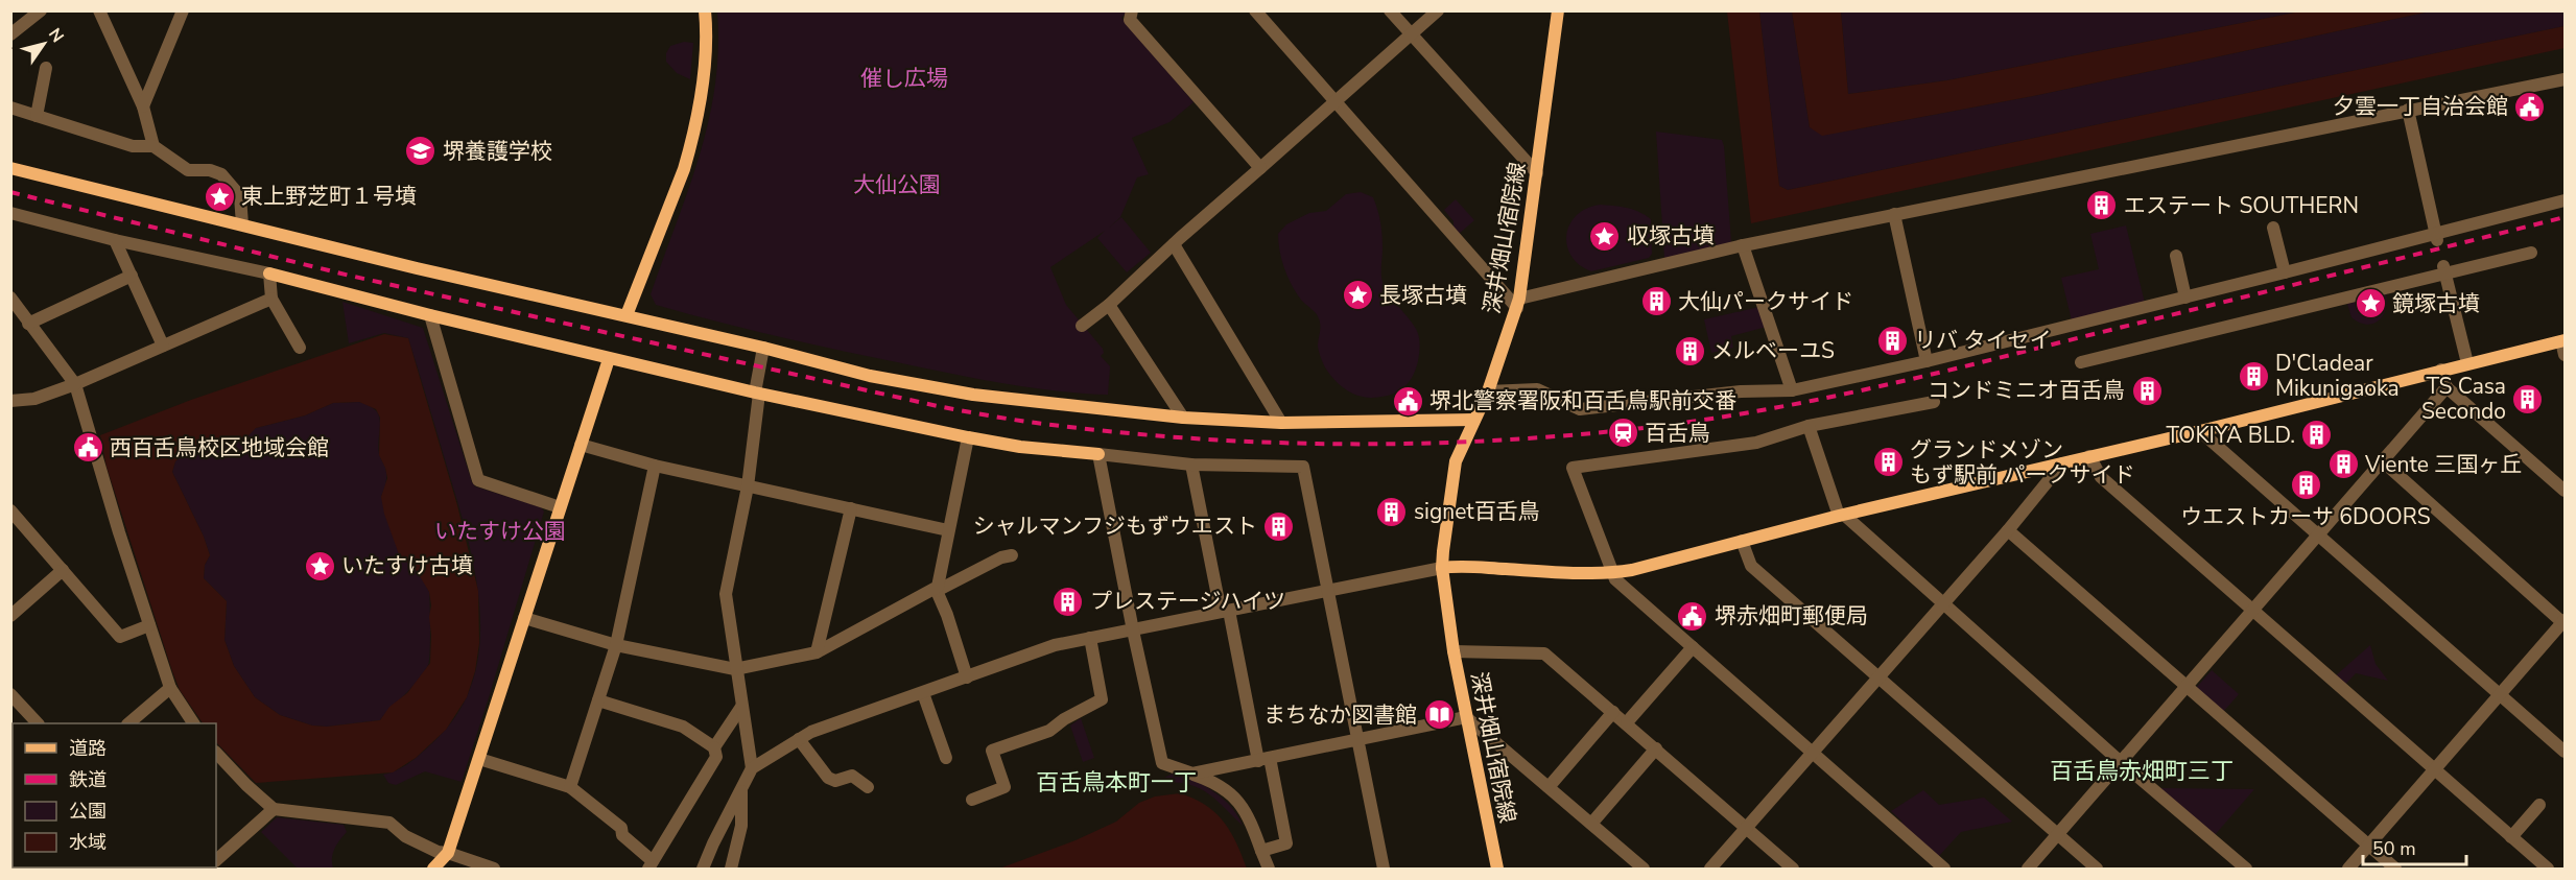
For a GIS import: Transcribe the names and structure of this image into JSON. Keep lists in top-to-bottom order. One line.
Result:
{"streets":{"street":["深井畑山宿院線"]},"districts":["百舌鳥赤畑町三丁","百舌鳥本町一丁"],"parks":["催し広場","大仙公園","いたすけ公園"],"places":{"public building":["夕雲一丁自治会館","堺北警察署阪和百舌鳥駅前交番","西百舌鳥校区地域会館","堺赤畑町郵便局"],"school or university":["堺養護学校"],"place":["東上野芝町１号墳","収塚古墳","長塚古墳","鏡塚古墳","いたすけ古墳"],"building":["エステート SOUTHERN","大仙パークサイド","リバ タイセイ","メルベーユS","D'Cladear Mikunigaoka","コンドミニオ百舌鳥","TS Casa Secondo","TOKIYA BLD.","グランドメゾン もず駅前 パークサイド","Viente 三国ヶ丘","ウエストカーサ 6DOORS","signet百舌鳥","シャルマンフジもずウエスト","プレステージハイツ"],"station":["百舌鳥"],"library":["まちなか図書館"]},"legend":["道路","鉄道","公園","水域"],"scale_bar":"50 m","north":"top right"}
